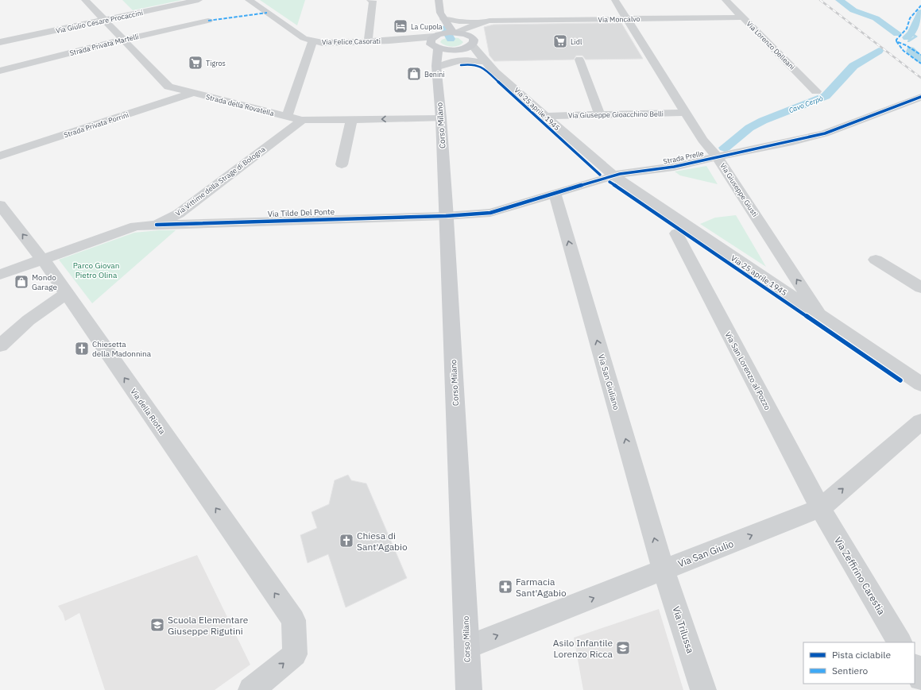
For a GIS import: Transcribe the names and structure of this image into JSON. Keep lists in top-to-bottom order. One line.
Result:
{"streets":{"main road":["Corso Milano"],"street":["Via Moncalvo","Via Giulio Cesare Procaccini","Via Felice Casorati","Strada Privata Martelli","Via Lorenzo Delleani","Strada della Rovatella","Via 25 aprile 1945","Via Giuseppe Gioacchino Belli","Strada Privata Porrini","Strada Prelle","Via Vittime della Strage di Bologna","Via Giuseppe Giusti","Via Tilde Del Ponte","Via San Lorenzo al Pozzo","Via San Giuliano","Via della Riotta","Via San Giulio","Via Zeffirino Carestia","Via Trilussa"]},"crossings":[["Via Moncalvo","Via Felice Casorati"],["Via Moncalvo","Via Lorenzo Delleani"],["Via Moncalvo","Via Giuseppe Giusti"],["Via Giulio Cesare Procaccini","Strada della Rovatella"],["Via Felice Casorati","Corso Milano"],["Strada Privata Martelli","Strada della Rovatella"],["Strada della Rovatella","Strada Privata Porrini"],["Strada della Rovatella","Via Vittime della Strage di Bologna"],["Via 25 aprile 1945","Via Giuseppe Gioacchino Belli"],["Via 25 aprile 1945","Strada Prelle"],["Via 25 aprile 1945","Via Giuseppe Giusti"],["Via Giuseppe Gioacchino Belli","Via Giuseppe Giusti"],["Corso Milano","Strada Prelle"],["Corso Milano","Via Tilde Del Ponte"],["Corso Milano","Via San Giulio"],["Strada Prelle","Via Giuseppe Giusti"],["Strada Prelle","Via Tilde Del Ponte"],["Strada Prelle","Via San Giuliano"],["Via Vittime della Strage di Bologna","Via Tilde Del Ponte"],["Via Vittime della Strage di Bologna","Via della Riotta"],["Via San Lorenzo al Pozzo","Via San Giulio"],["Via San Lorenzo al Pozzo","Via Zeffirino Carestia"],["Via San Giuliano","Via San Giulio"],["Via San Giuliano","Via Trilussa"],["Via San Giulio","Via Zeffirino Carestia"],["Via San Giulio","Via Trilussa"]],"one_way":["Via Giuseppe Giusti","Via San Giuliano","Via della Riotta","Via San Giulio"],"water":["Cavo Cerpò"],"parks":["Parco Giovan Pietro Olina"],"places":{"hotel":["La Cupola"],"supermarket":["Lidl","Tigros"],"shop":["Benini","Mondo Garage"],"church":["Chiesetta della Madonnina","Chiesa di Sant'Agabio"],"pharmacy":["Farmacia Sant'Agabio"],"school or university":["Scuola Elementare Giuseppe Rigutini","Asilo Infantile Lorenzo Ricca"]},"legend":["Pista ciclabile","Sentiero"]}
